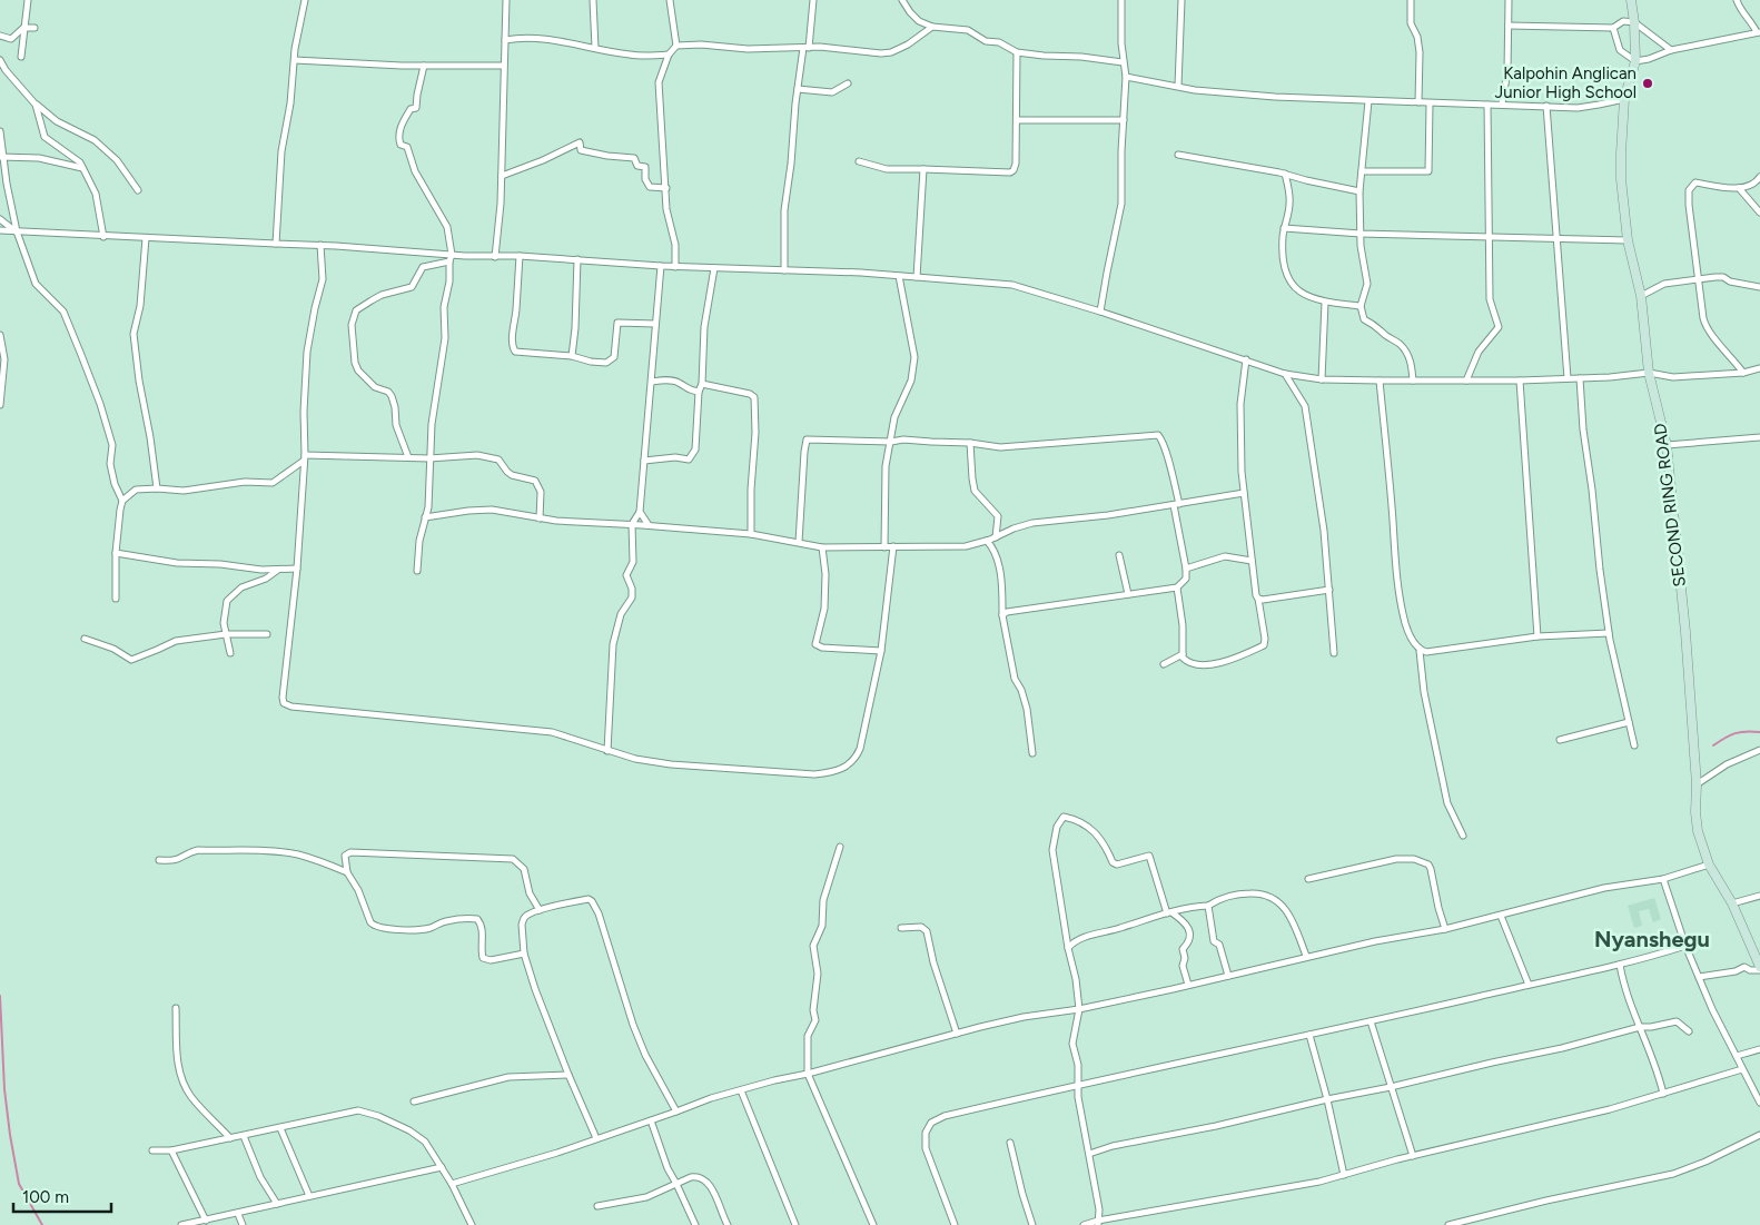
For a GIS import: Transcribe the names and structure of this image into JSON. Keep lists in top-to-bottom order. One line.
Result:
{"streets":{"street":["SECOND RING ROAD"]},"districts":["Nyanshegu"],"places":["Kalpohin Anglican Junior High School"],"scale_bar":"100 m"}
